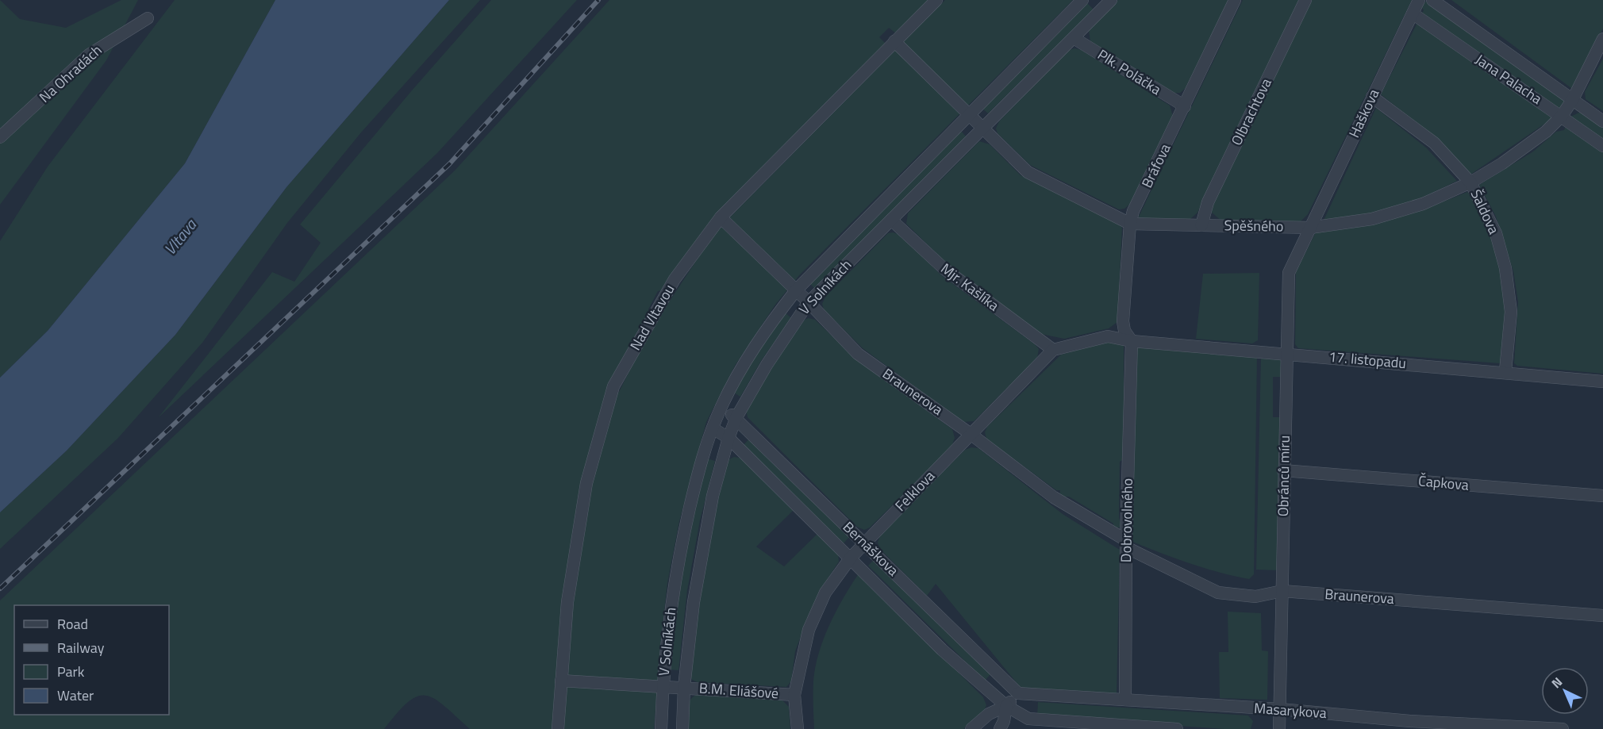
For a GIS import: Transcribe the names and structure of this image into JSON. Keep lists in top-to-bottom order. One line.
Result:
{"streets":{"street":["Plk. Poláčka","Na Ohradách","Jana Palacha","Olbrachtova","Haškova","Bráfova","Šaldova","Spěšného","V Solníkách","Mjr. Kašlíka","Nad Vltavou","17. listopadu","Braunerova","Obránců míru","Čapkova","Felklova","Dobrovolného","Bernáškova","B.M. Eliášové","Masarykova"]},"crossings":[["Plk. Poláčka","Bráfova"],["Plk. Poláčka","V Solníkách"],["Jana Palacha","Haškova"],["Jana Palacha","Spěšného"],["Olbrachtova","Spěšného"],["Haškova","Šaldova"],["Haškova","Spěšného"],["Haškova","Obránců míru"],["Bráfova","Spěšného"],["Bráfova","17. listopadu"],["Bráfova","Dobrovolného"],["Šaldova","Spěšného"],["Šaldova","17. listopadu"],["Spěšného","V Solníkách"],["Spěšného","Nad Vltavou"],["Spěšného","Obránců míru"],["V Solníkách","Mjr. Kašlíka"],["V Solníkách","Braunerova"],["V Solníkách","Bernáškova"],["V Solníkách","B.M. Eliášové"],["Mjr. Kašlíka","Felklova"],["Nad Vltavou","Braunerova"],["17. listopadu","Obránců míru"],["17. listopadu","Dobrovolného"],["Braunerova","Obránců míru"],["Braunerova","Felklova"],["Braunerova","Dobrovolného"],["Obránců míru","Čapkova"],["Obránců míru","Masarykova"],["Felklova","Bernáškova"],["Felklova","B.M. Eliášové"],["Dobrovolného","Masarykova"],["Bernáškova","Masarykova"]],"water":["Vltava"],"legend":["Road","Railway","Park","Water"],"north":"top left"}
